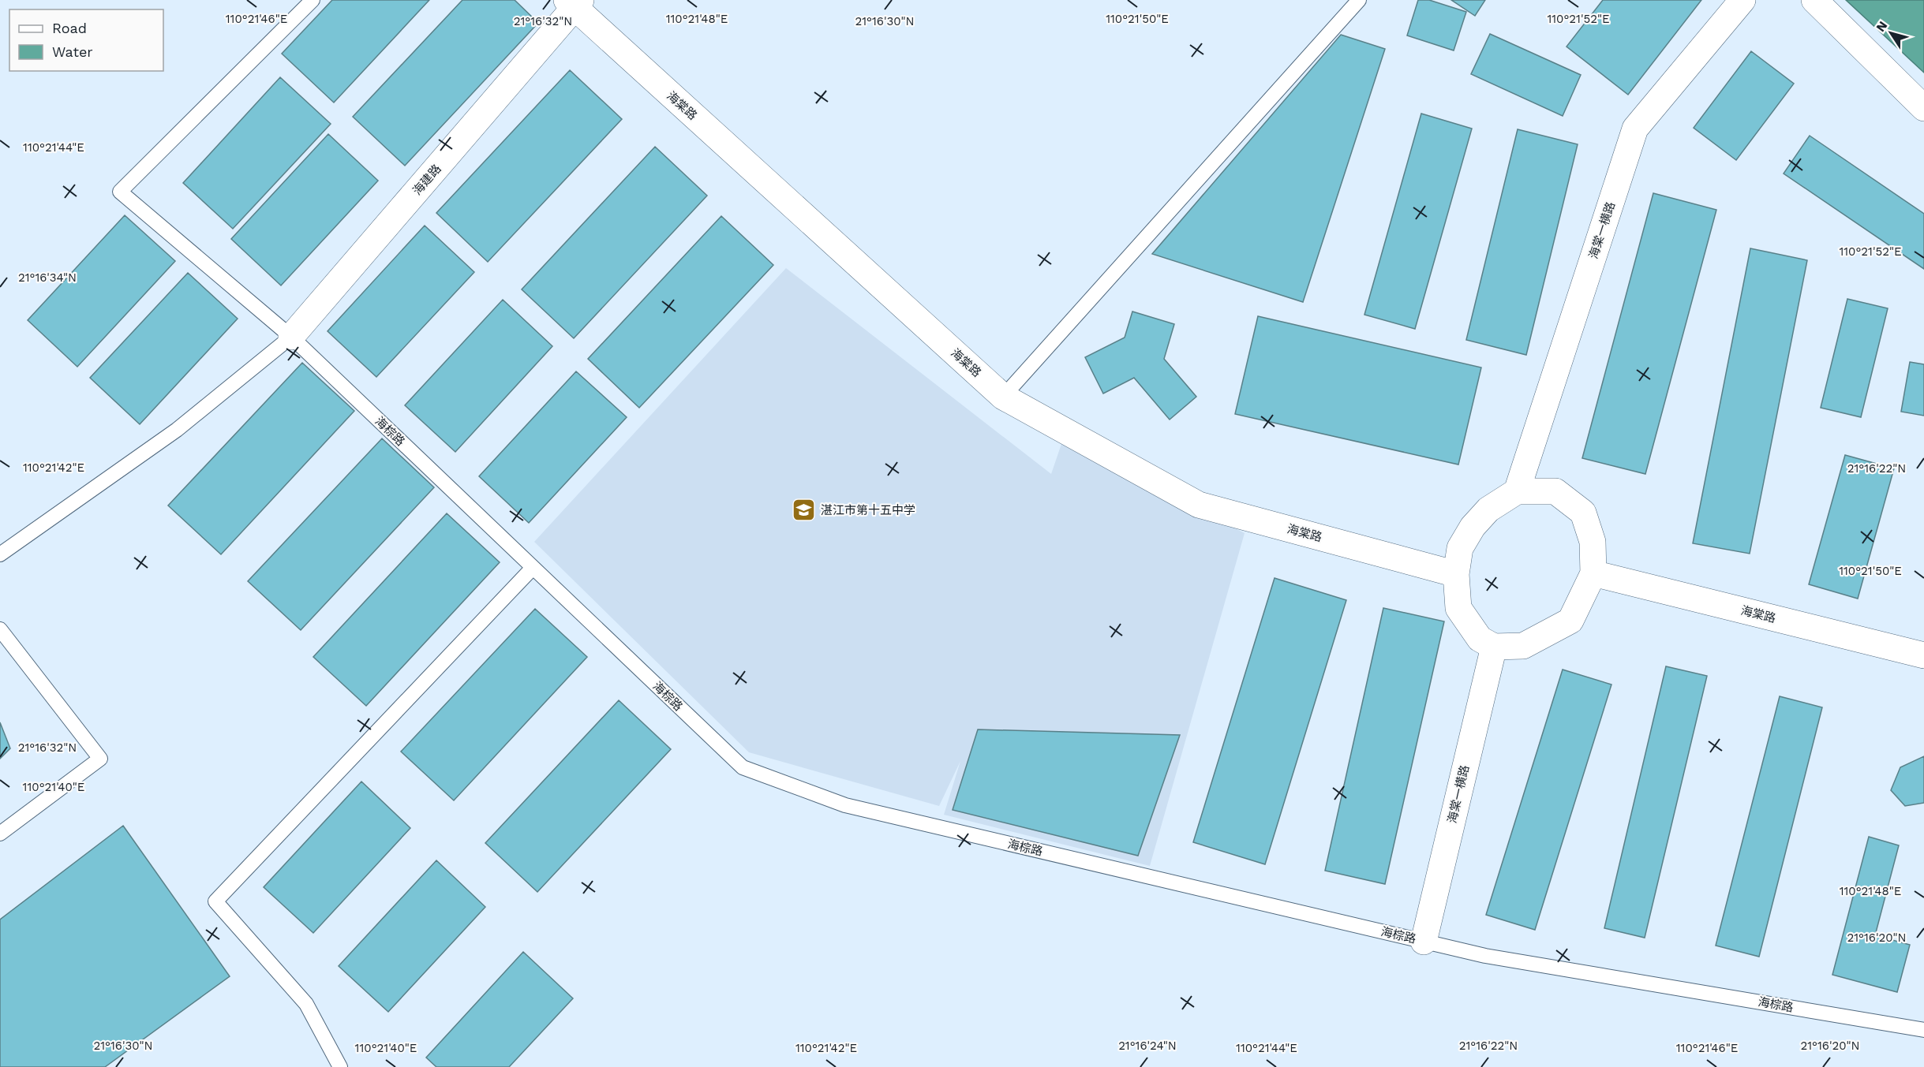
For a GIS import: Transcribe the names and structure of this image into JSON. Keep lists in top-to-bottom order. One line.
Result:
{"streets":{"street":["海棠路","海建路","海棠一横路"],"lane":["海棕路"]},"crossings":[["海棠路","海建路"],["海棠路","海棠一横路"],["海建路","海棕路"],["海棠一横路","海棕路"]],"places":{"school or university":["湛江市第十五中学"]},"legend":["Road","Water"],"north":"top left","coordinates":["110°21'52\"E","110°21'46\"E","110°21'48\"E","110°21'50\"E","21°16'32\"N","21°16'30\"N","110°21'44\"E","21°16'34\"N","110°21'42\"E","21°16'22\"N","110°21'40\"E","21°16'20\"N","21°16'24\"N"]}
